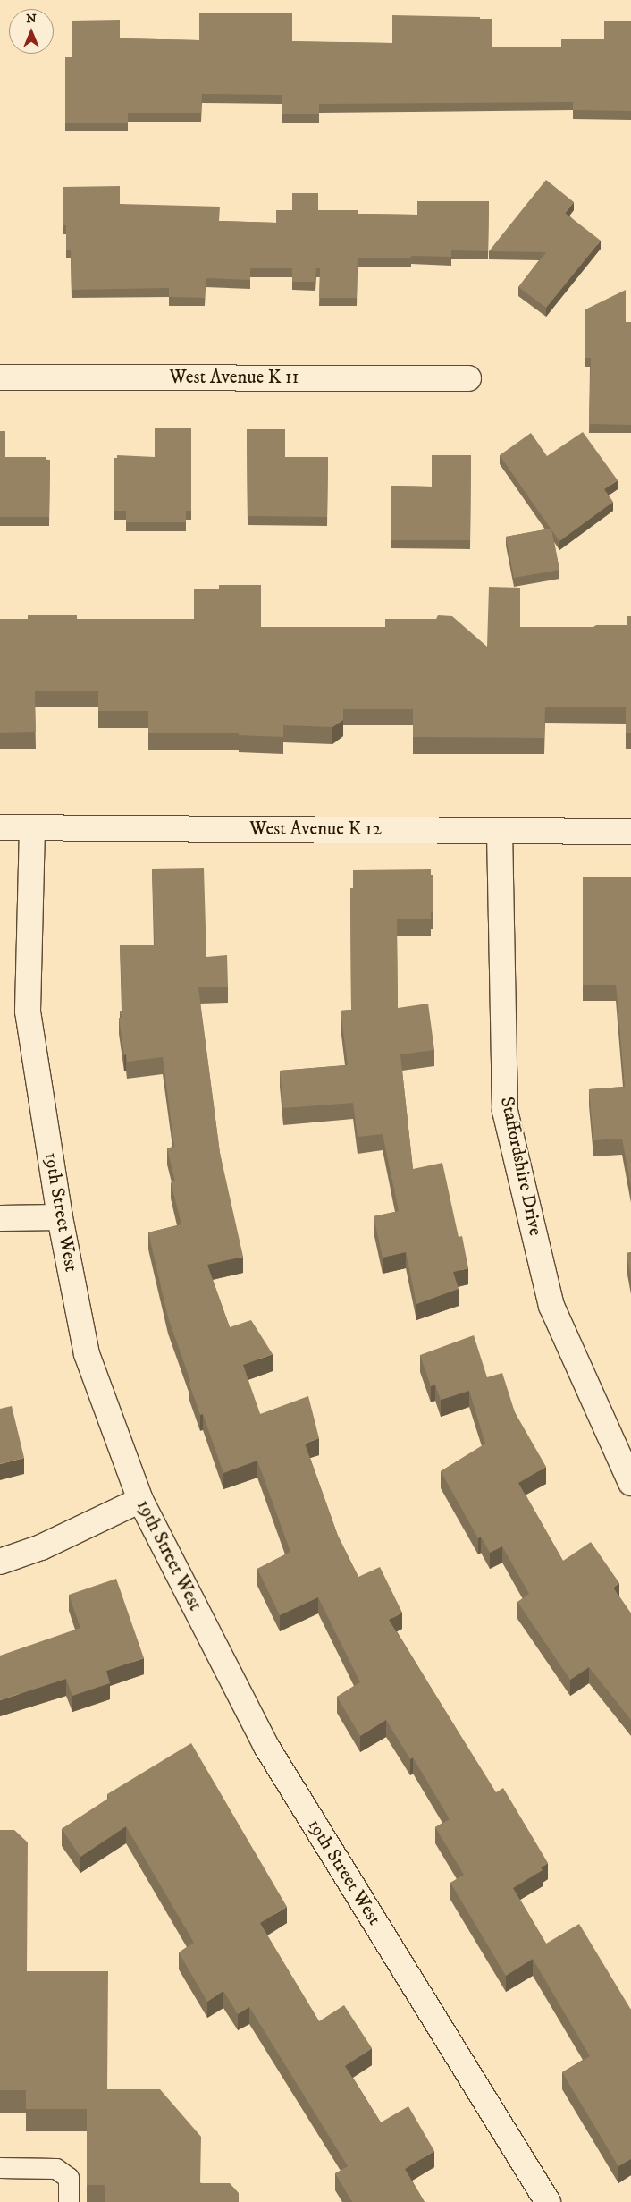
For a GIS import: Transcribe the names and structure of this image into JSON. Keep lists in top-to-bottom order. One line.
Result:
{"streets":{"street":["West Avenue K 11","West Avenue K 12","Staffordshire Drive","19th Street West"]},"crossings":[["West Avenue K 12","Staffordshire Drive"],["West Avenue K 12","19th Street West"]],"north":"top"}
